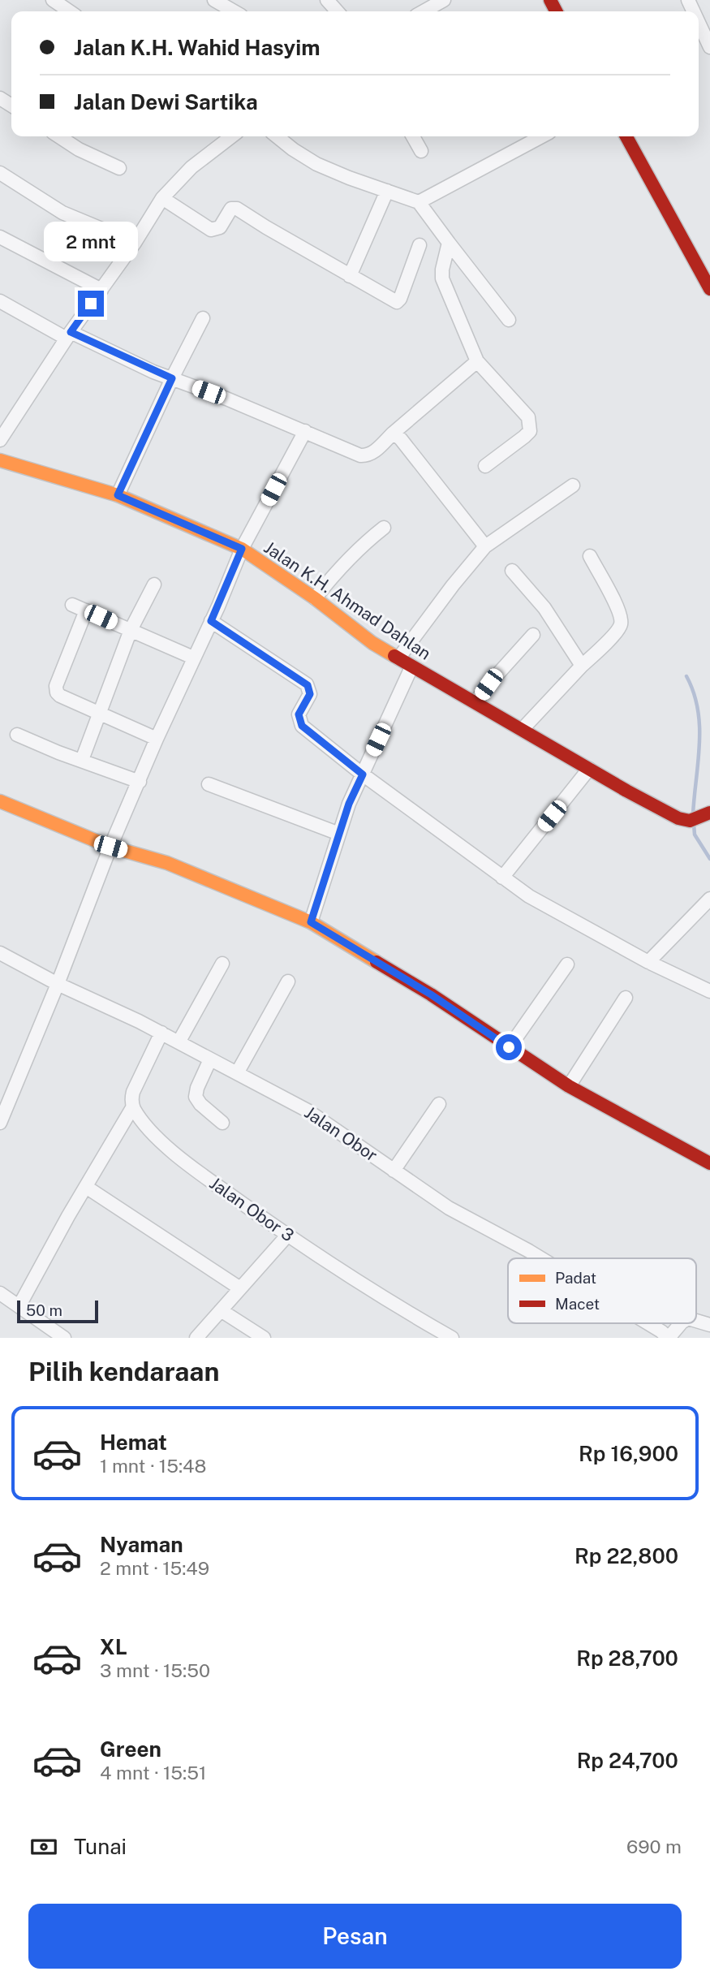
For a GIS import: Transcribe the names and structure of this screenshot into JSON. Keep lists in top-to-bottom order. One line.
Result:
{"streets":{"main road":["Jalan K.H. Ahmad Dahlan"],"street":["Jalan Obor","Jalan Obor 3"]},"legend":["Padat","Macet"],"scale_bar":"50 m","page":{"banner":["Jalan K.H. Wahid Hasyim","Jalan Dewi Sartika"],"bubble":"2 mnt","scale":"50 m","heading":"Pilih kendaraan","list":[{"name":"Hemat","note":"1 mnt · 15:48","value":"Rp 16,900"},{"name":"Nyaman","note":"2 mnt · 15:49","value":"Rp 22,800"},{"name":"XL","note":"3 mnt · 15:50","value":"Rp 28,700"},{"name":"Green","note":"4 mnt · 15:51","value":"Rp 24,700"}],"pay":["Tunai","690 m"],"buttons":"Pesan"}}
